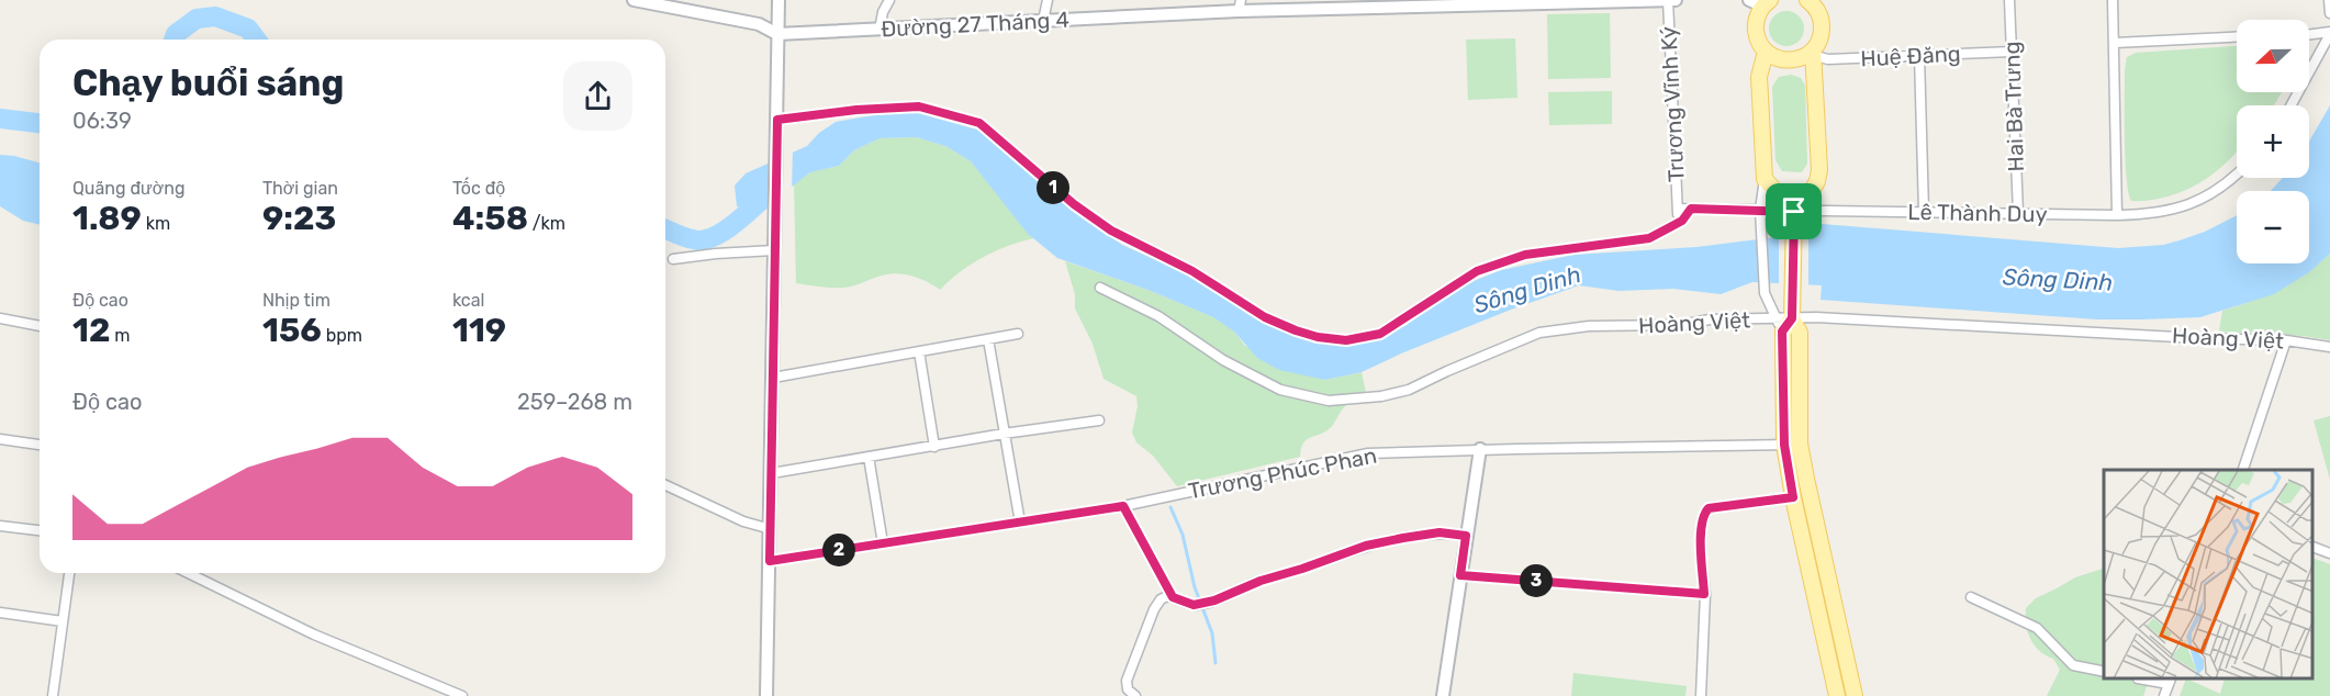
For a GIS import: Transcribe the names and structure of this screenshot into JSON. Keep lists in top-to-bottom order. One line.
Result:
{"streets":{"street":["Đường 27 Tháng 4","Huệ Đăng","Trương Vĩnh Ký","Hai Bà Trưng","Lê Thành Duy","Hoàng Việt","Trương Phúc Phan"]},"crossings":[["Đường 27 Tháng 4","Trương Vĩnh Ký"],["Huệ Đăng","Hai Bà Trưng"],["Trương Vĩnh Ký","Lê Thành Duy"],["Hai Bà Trưng","Lê Thành Duy"]],"water":["Sông Dinh"],"north":"left","page":{"map_buttons":["+","−"],"heading":["Chạy buổi sáng","06:39"],"stats":[["Quãng đường","1.89 km"],["Thời gian","9:23"],["Tốc độ","4:58 /km"],["Độ cao","12 m"],["Nhịp tim","156 bpm"],["kcal","119"]],"pins":["1","2","3"],"chart":["Độ cao","259–268 m"]}}
